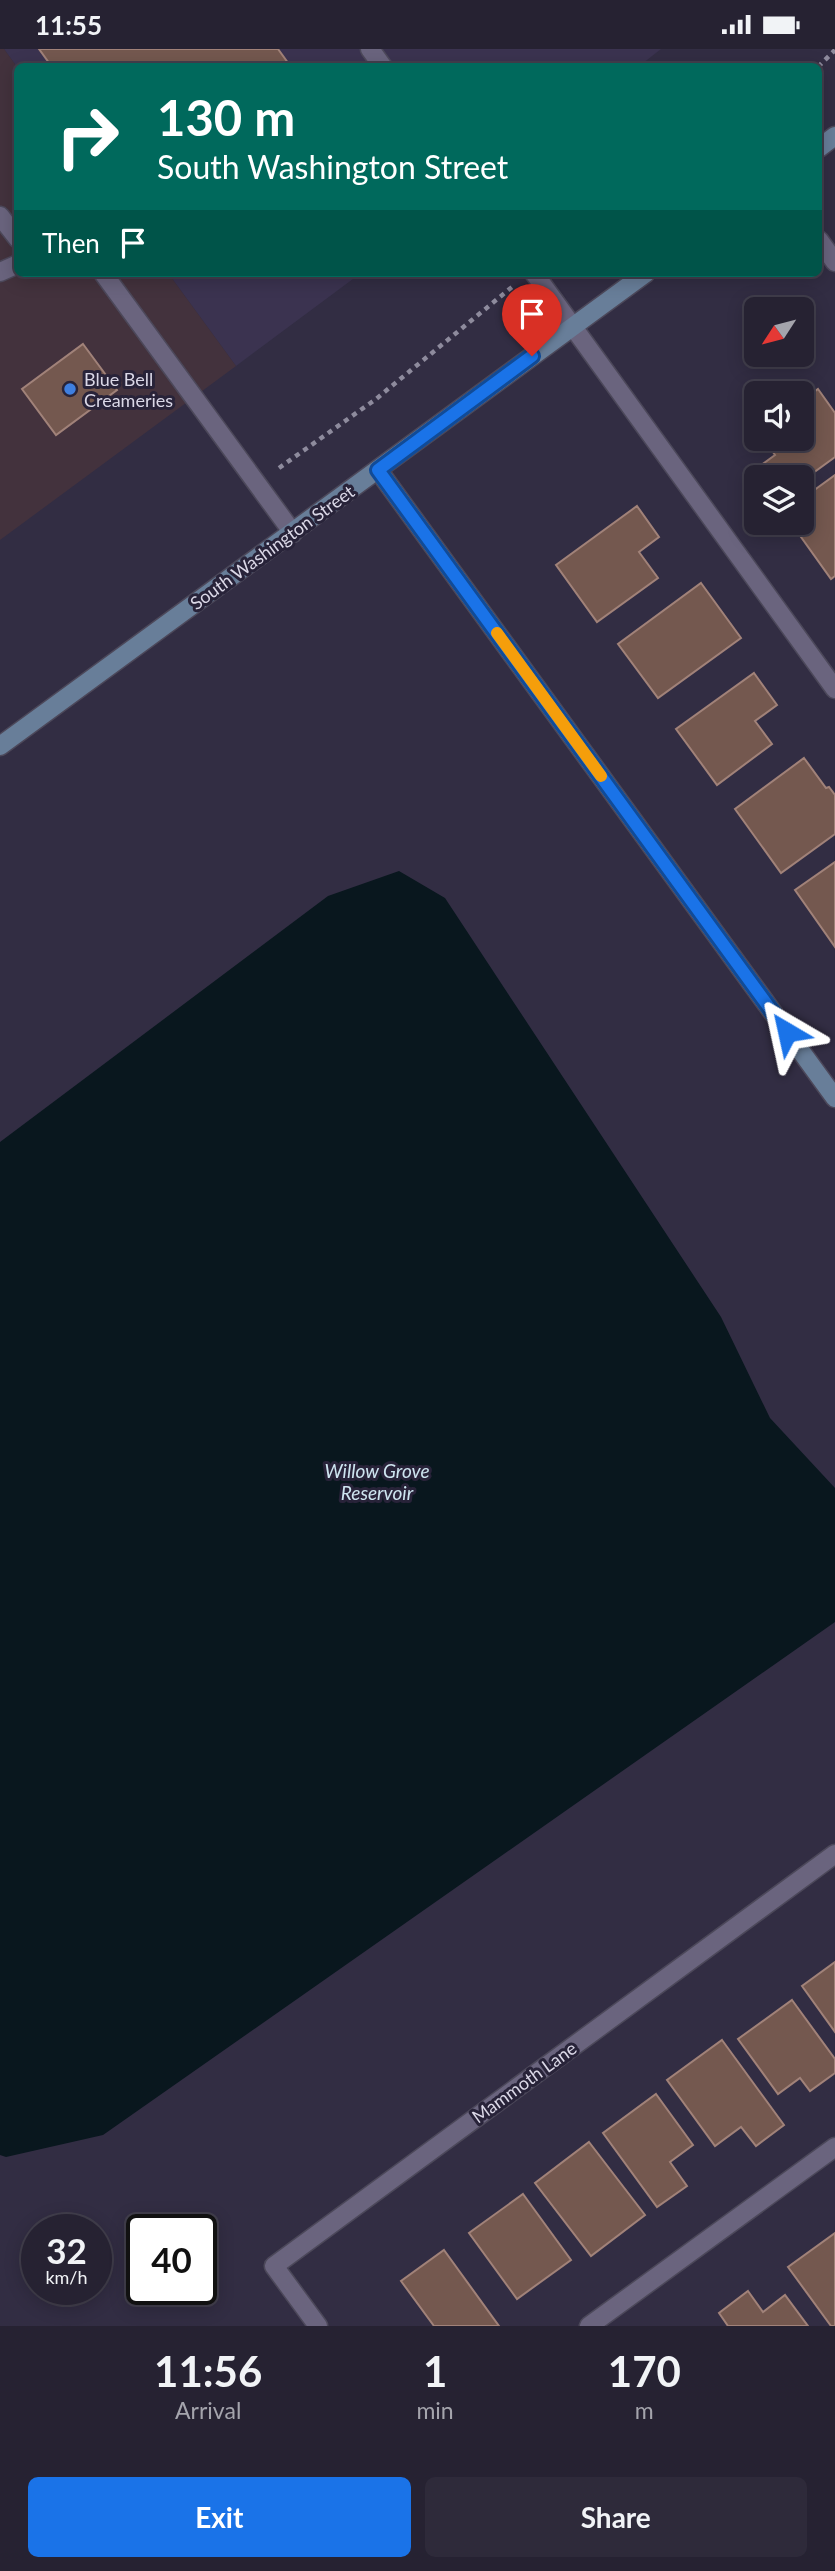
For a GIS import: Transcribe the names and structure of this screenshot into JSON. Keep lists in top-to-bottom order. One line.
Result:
{"streets":{"main road":["South Washington Street"],"street":["Mammoth Lane"]},"water":["Willow Grove Reservoir"],"places":["Blue Bell Creameries"],"north":"bottom left","page":{"status":"11:55","turn":["130 m","South Washington Street"],"then":"Then","speed":"32 km/h","limit":"40","eta":["11:56","Arrival","1","min","170","m"],"buttons":["Exit","Share"]}}
